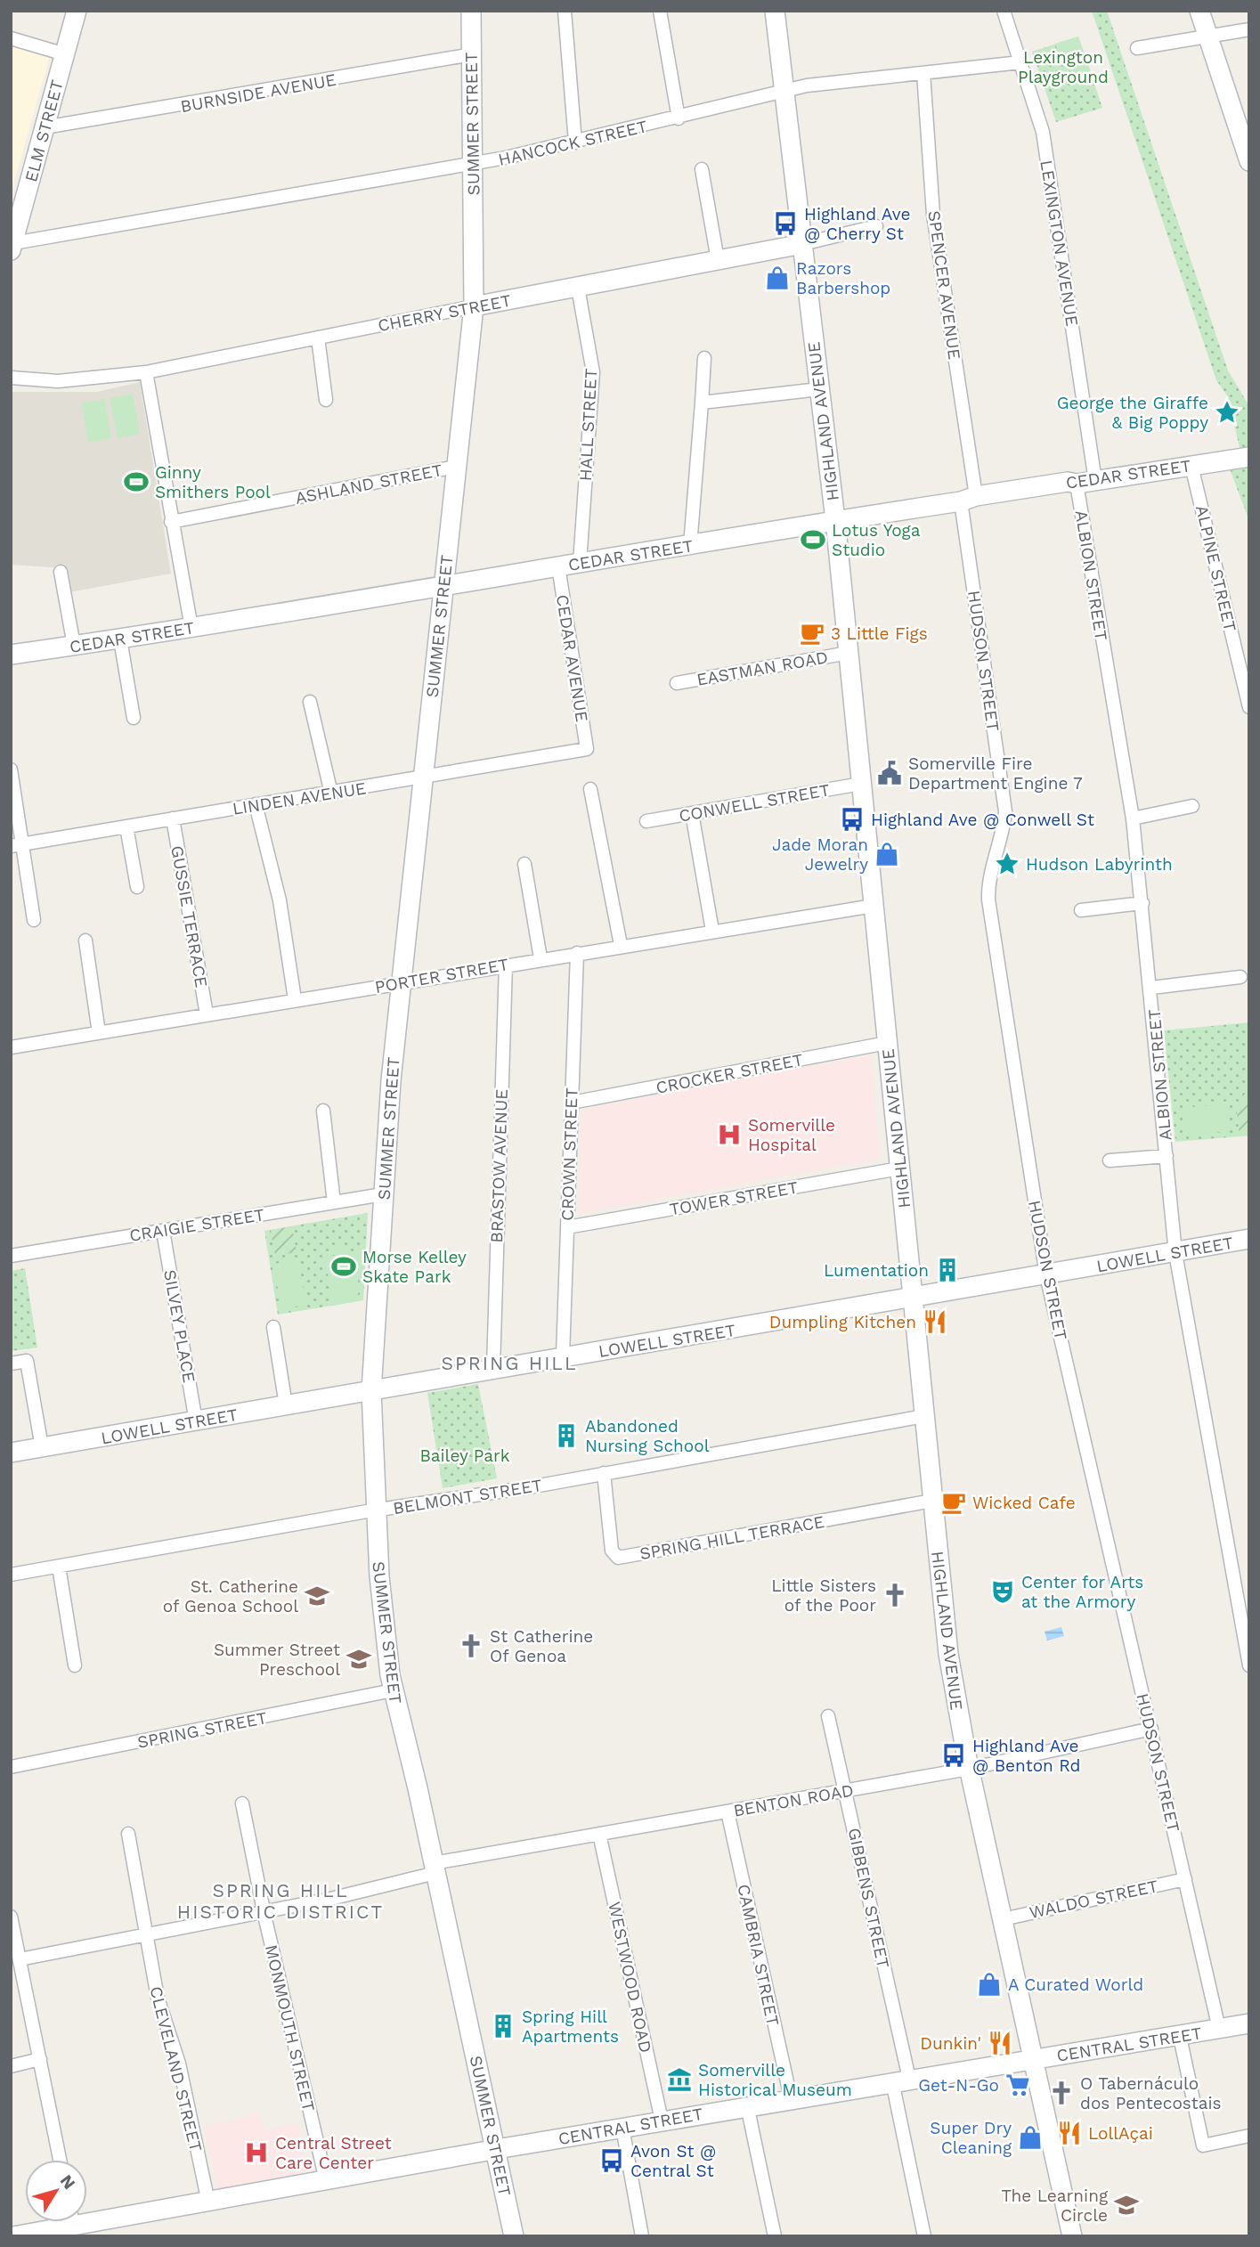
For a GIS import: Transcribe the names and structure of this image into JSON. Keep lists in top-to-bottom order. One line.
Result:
{"streets":{"main road":["SUMMER STREET","ELM STREET","CHERRY STREET","HIGHLAND AVENUE","CEDAR STREET","LOWELL STREET","CENTRAL STREET"],"street":["BURNSIDE AVENUE","HANCOCK STREET","LEXINGTON AVENUE","SPENCER AVENUE","HALL STREET","ASHLAND STREET","ALPINE STREET","ALBION STREET","CEDAR AVENUE","HUDSON STREET","EASTMAN ROAD","LINDEN AVENUE","CONWELL STREET","GUSSIE TERRACE","PORTER STREET","CROCKER STREET","CROWN STREET","BRASTOW AVENUE","TOWER STREET","CRAIGIE STREET","SILVEY PLACE","BELMONT STREET","SPRING HILL TERRACE","SPRING STREET","BENTON ROAD","GIBBENS STREET","WALDO STREET","CAMBRIA STREET","WESTWOOD ROAD","MONMOUTH STREET","CLEVELAND STREET"]},"crossings":[["BURNSIDE AVENUE","SUMMER STREET"],["BURNSIDE AVENUE","ELM STREET"],["SUMMER STREET","HANCOCK STREET"],["SUMMER STREET","CHERRY STREET"],["SUMMER STREET","CEDAR STREET"],["SUMMER STREET","ASHLAND STREET"],["SUMMER STREET","LINDEN AVENUE"],["SUMMER STREET","PORTER STREET"],["SUMMER STREET","CRAIGIE STREET"],["SUMMER STREET","LOWELL STREET"],["SUMMER STREET","BELMONT STREET"],["SUMMER STREET","SPRING STREET"],["SUMMER STREET","BENTON ROAD"],["SUMMER STREET","CENTRAL STREET"],["ELM STREET","HANCOCK STREET"],["HANCOCK STREET","LEXINGTON AVENUE"],["HANCOCK STREET","SPENCER AVENUE"],["HANCOCK STREET","HIGHLAND AVENUE"],["LEXINGTON AVENUE","CEDAR STREET"],["LEXINGTON AVENUE","ALBION STREET"],["SPENCER AVENUE","CEDAR STREET"],["SPENCER AVENUE","HUDSON STREET"],["CHERRY STREET","HIGHLAND AVENUE"],["CHERRY STREET","HALL STREET"],["HIGHLAND AVENUE","CEDAR STREET"],["HIGHLAND AVENUE","EASTMAN ROAD"],["HIGHLAND AVENUE","CONWELL STREET"],["HIGHLAND AVENUE","PORTER STREET"],["HIGHLAND AVENUE","CROCKER STREET"],["HIGHLAND AVENUE","TOWER STREET"],["HIGHLAND AVENUE","LOWELL STREET"],["HIGHLAND AVENUE","BELMONT STREET"],["HIGHLAND AVENUE","SPRING HILL TERRACE"],["HIGHLAND AVENUE","BENTON ROAD"],["HIGHLAND AVENUE","WALDO STREET"],["HIGHLAND AVENUE","CENTRAL STREET"],["HALL STREET","CEDAR STREET"],["CEDAR STREET","ALPINE STREET"],["CEDAR STREET","ALBION STREET"],["CEDAR STREET","CEDAR AVENUE"],["CEDAR STREET","HUDSON STREET"],["ALBION STREET","LOWELL STREET"],["CEDAR AVENUE","LINDEN AVENUE"],["HUDSON STREET","LOWELL STREET"],["HUDSON STREET","BENTON ROAD"],["HUDSON STREET","WALDO STREET"],["HUDSON STREET","CENTRAL STREET"],["LINDEN AVENUE","GUSSIE TERRACE"],["GUSSIE TERRACE","PORTER STREET"],["PORTER STREET","CROWN STREET"],["PORTER STREET","BRASTOW AVENUE"],["CROCKER STREET","CROWN STREET"],["CROWN STREET","TOWER STREET"],["CROWN STREET","LOWELL STREET"],["BRASTOW AVENUE","LOWELL STREET"],["CRAIGIE STREET","SILVEY PLACE"],["LOWELL STREET","SILVEY PLACE"],["BELMONT STREET","SPRING HILL TERRACE"],["BENTON ROAD","GIBBENS STREET"],["BENTON ROAD","CAMBRIA STREET"],["BENTON ROAD","WESTWOOD ROAD"],["BENTON ROAD","MONMOUTH STREET"],["BENTON ROAD","CLEVELAND STREET"],["GIBBENS STREET","CENTRAL STREET"],["CAMBRIA STREET","CENTRAL STREET"],["WESTWOOD ROAD","CENTRAL STREET"],["MONMOUTH STREET","CENTRAL STREET"],["CENTRAL STREET","CLEVELAND STREET"]],"districts":["SPRING HILL","SPRING HILL HISTORIC DISTRICT"],"parks":["Lexington Playground","Bailey Park"],"places":{"bus stop":["Highland Ave @ Cherry St","Highland Ave @ Conwell St","Highland Ave @ Benton Rd","Avon St @ Central St"],"shop":["Razors Barbershop","Jade Moran Jewelry","A Curated World","Super Dry Cleaning"],"place":["George the Giraffe & Big Poppy","Hudson Labyrinth"],"sports":["Ginny Smithers Pool","Lotus Yoga Studio","Morse Kelley Skate Park"],"cafe":["3 Little Figs","Wicked Cafe"],"public building":["Somerville Fire Department Engine 7"],"hospital":["Somerville Hospital","Central Street Care Center"],"building":["Lumentation","Abandoned Nursing School","Spring Hill Apartments"],"restaurant":["Dumpling Kitchen","Dunkin'","LollAçai"],"theatre":["Center for Arts at the Armory"],"church":["Little Sisters of the Poor","St Catherine Of Genoa","O Tabernáculo dos Pentecostais"],"school or university":["St. Catherine of Genoa School","Summer Street Preschool","The Learning Circle"],"museum":["Somerville Historical Museum"],"supermarket":["Get-N-Go"]},"north":"top right"}
